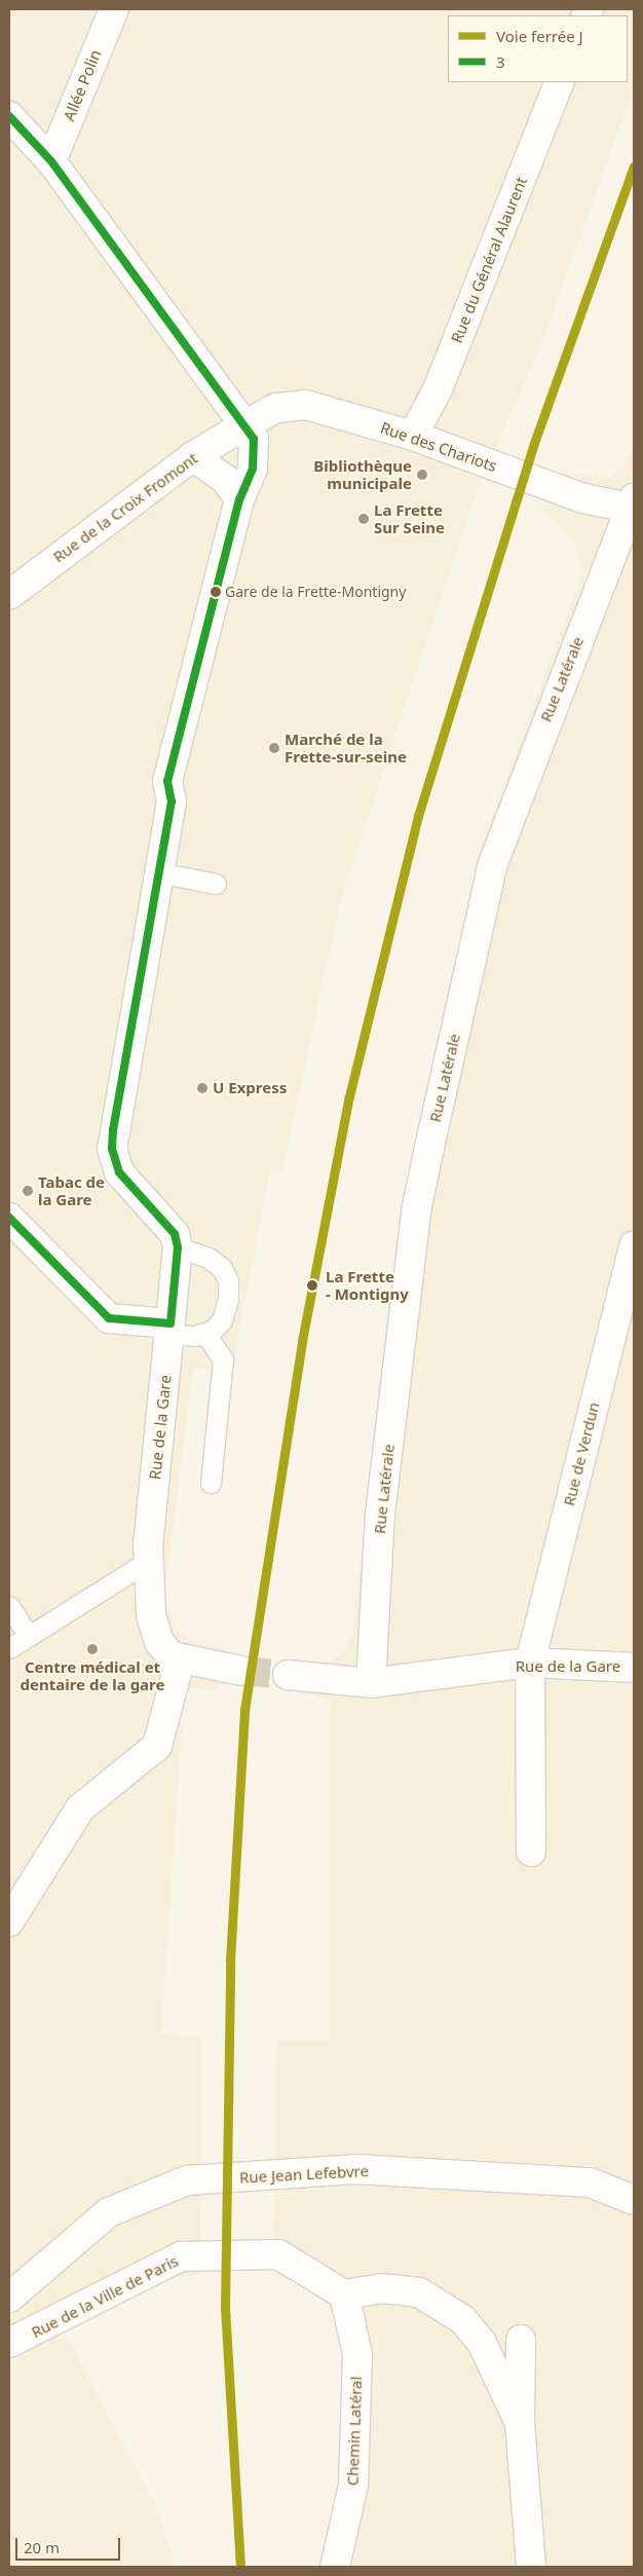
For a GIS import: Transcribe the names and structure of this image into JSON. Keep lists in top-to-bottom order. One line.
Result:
{"streets":{"street":["Allée Polin","Rue du Général Alaurent","Rue des Chariots","Rue de la Croix Fromont","Rue Latérale","Rue de la Gare","Rue de Verdun","Rue Jean Lefebvre","Rue de la Ville de Paris","Chemin Latéral"]},"crossings":[["Rue du Général Alaurent","Rue des Chariots"],["Rue des Chariots","Rue de la Croix Fromont"],["Rue des Chariots","Rue Latérale"],["Rue Latérale","Rue de la Gare"],["Rue de la Gare","Rue de Verdun"],["Rue de la Ville de Paris","Chemin Latéral"]],"places":["Bibliothèque municipale","La Frette Sur Seine","Gare de la Frette-Montigny","Marché de la Frette-sur-seine","U Express","Tabac de la Gare","La Frette - Montigny","Centre médical et dentaire de la gare"],"lines":["transit line 3","rail line J"],"legend":["Voie ferrée J","3"],"scale_bar":"20 m"}
